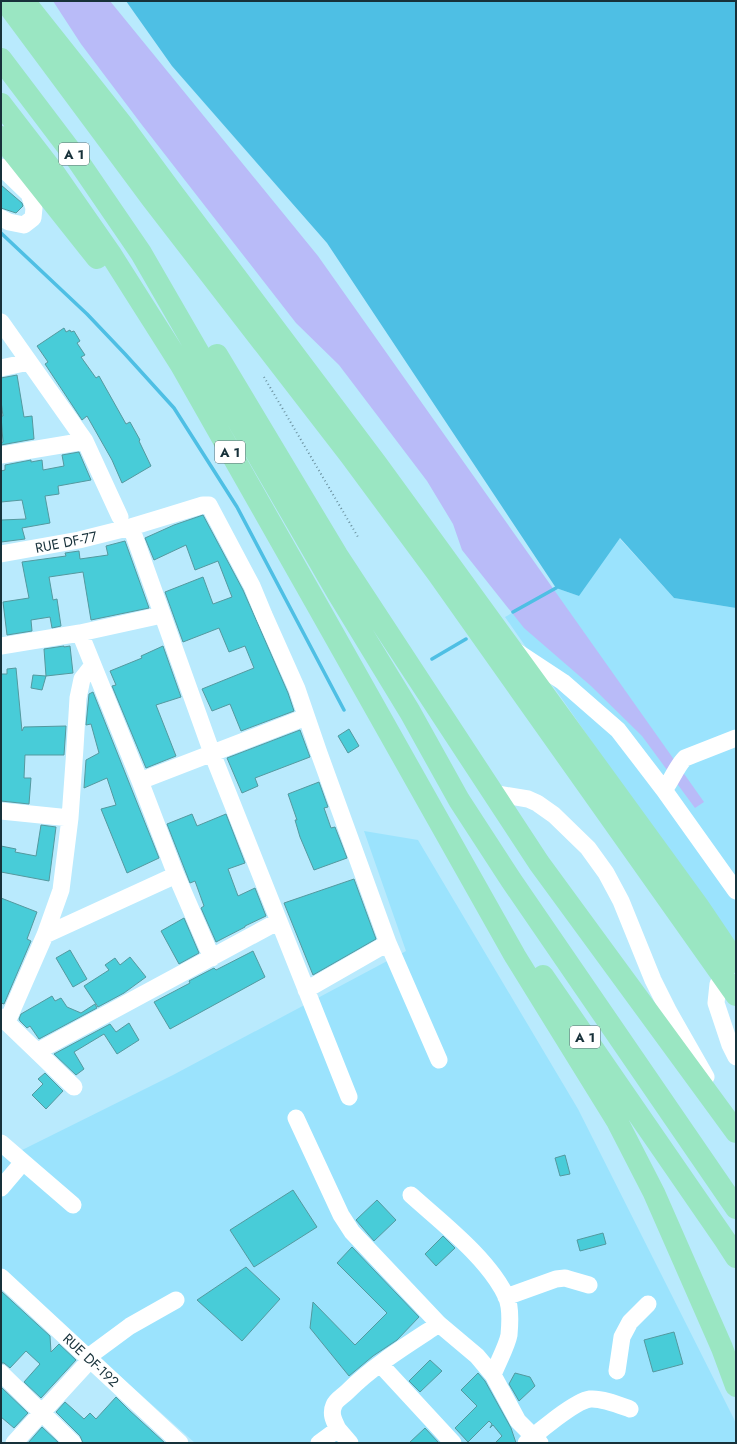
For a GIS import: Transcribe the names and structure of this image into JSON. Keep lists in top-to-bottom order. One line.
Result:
{"streets":{"highway":["A 1"],"street":["RUE DF-77","RUE DF-192"]}}
